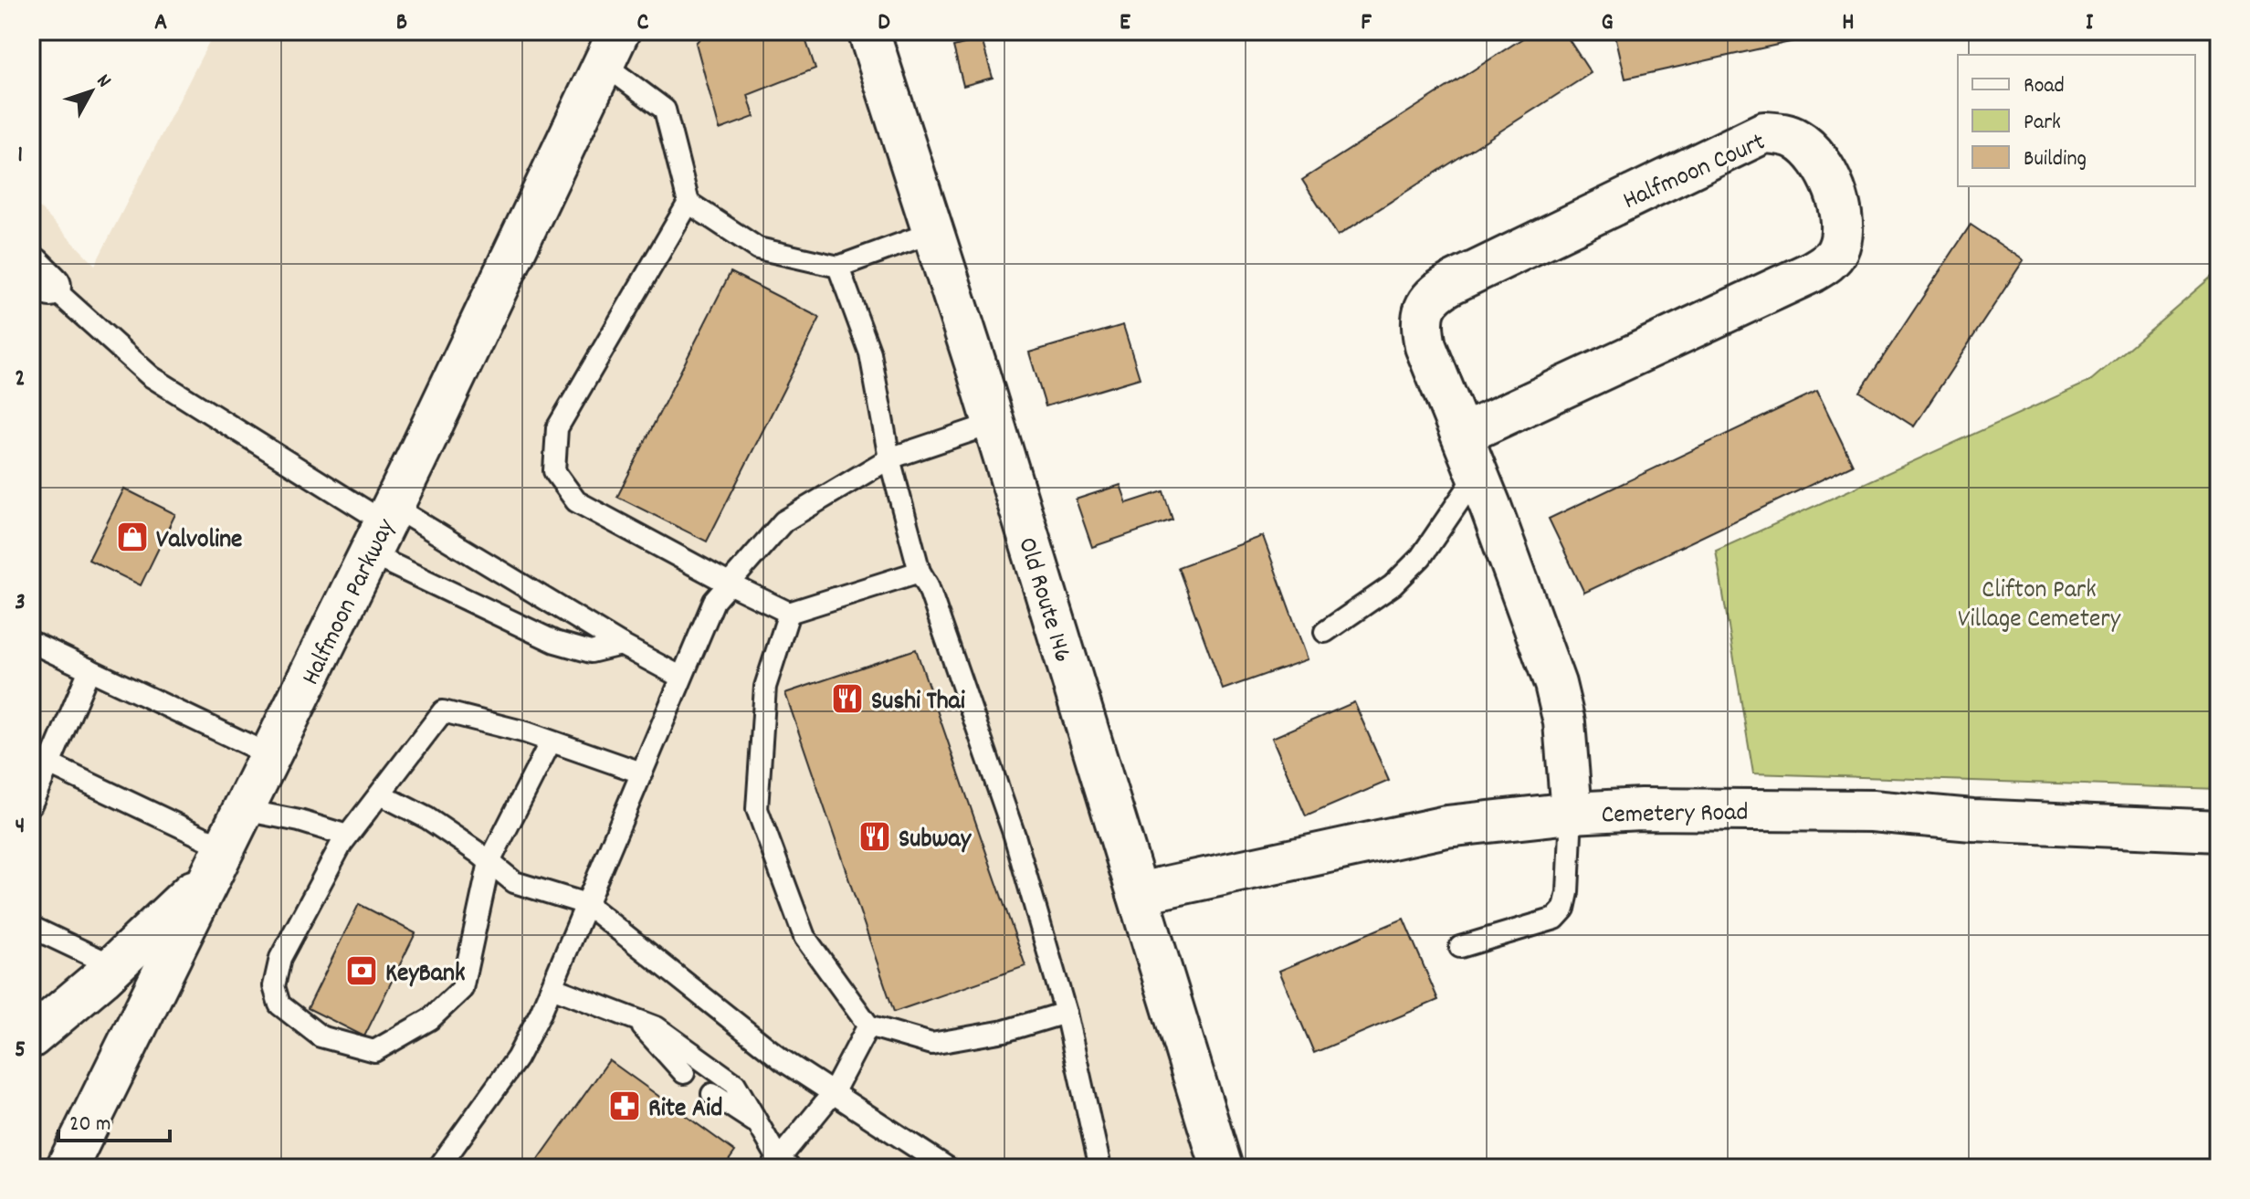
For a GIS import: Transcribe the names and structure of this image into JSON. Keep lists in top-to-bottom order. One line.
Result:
{"streets":{"street":["Halfmoon Court","Old Route 146","Halfmoon Parkway","Cemetery Road"]},"crossings":[["Halfmoon Court","Cemetery Road"],["Old Route 146","Cemetery Road"]],"parks":["Clifton Park Village Cemetery"],"places":{"shop":["Valvoline"],"restaurant":["Sushi Thai","Subway"],"bank":["KeyBank"],"pharmacy":["Rite Aid"]},"legend":["Road","Park","Building"],"scale_bar":"20 m","north":"top right","grid":{"columns":["A","B","C","D","E","F","G","H","I"],"rows":["1","2","3","4","5"]}}
